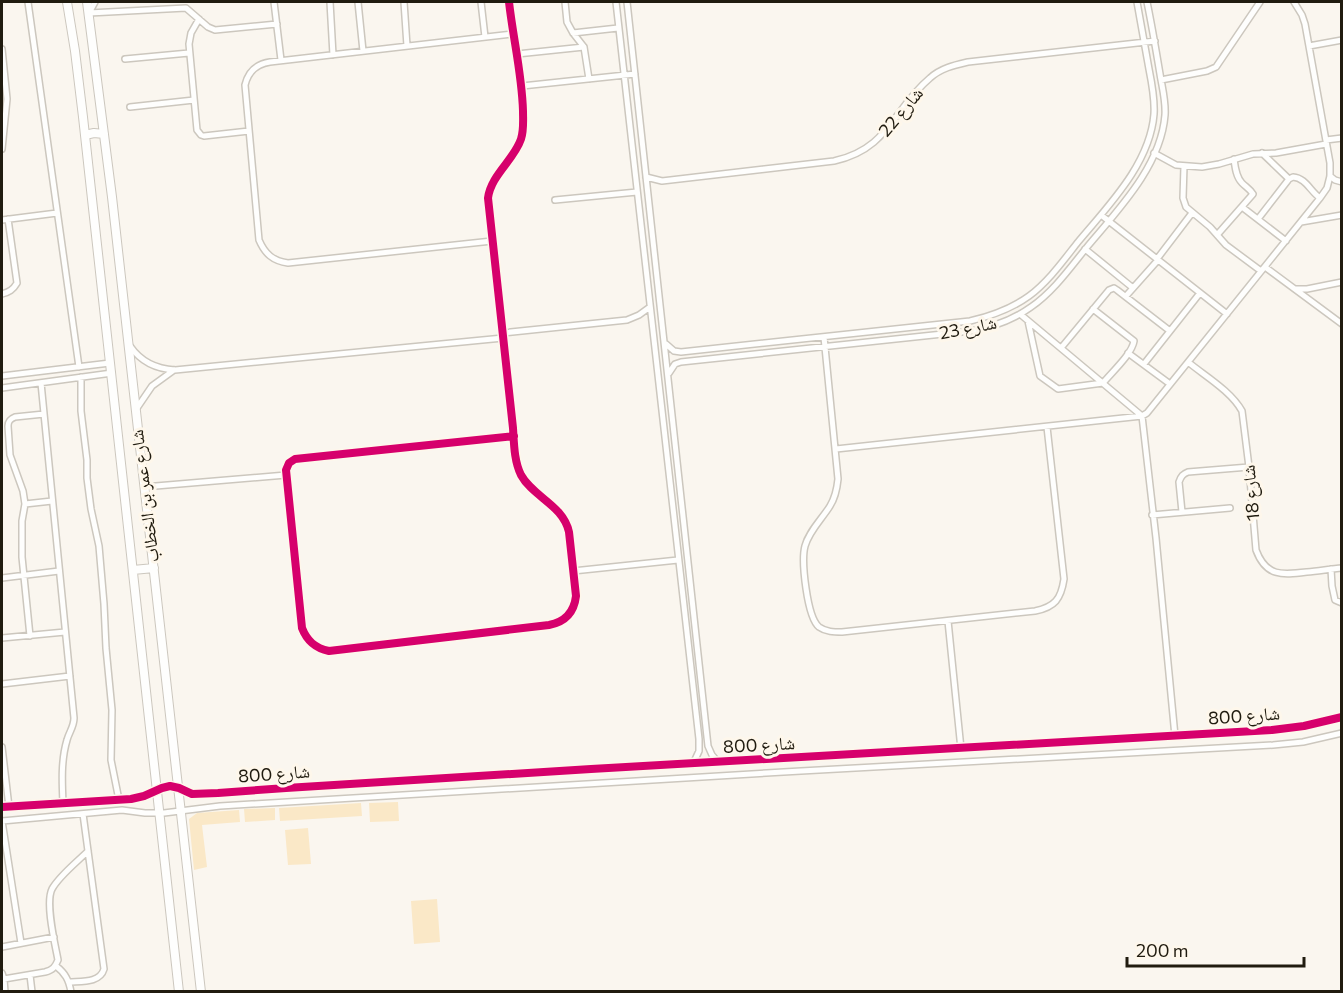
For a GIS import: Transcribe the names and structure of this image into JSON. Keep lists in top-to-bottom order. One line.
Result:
{"streets":{"street":["شارع 22","شارع 23","شارع 18","شارع عمر بن الخطاب","شارع 800"]},"crossings":[["شارع 22","شارع 23"],["شارع عمر بن الخطاب","شارع 800"]],"scale_bar":"200 m"}
